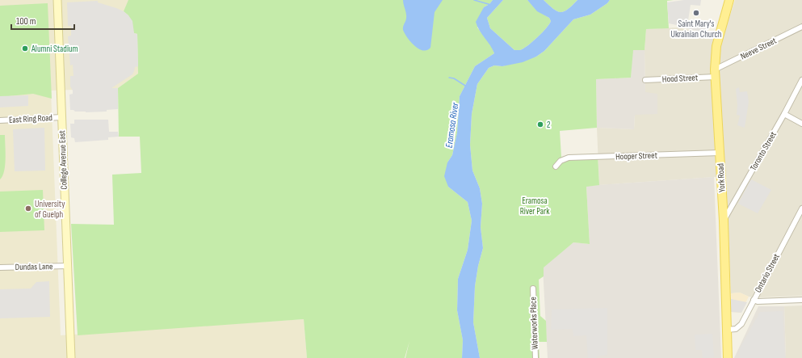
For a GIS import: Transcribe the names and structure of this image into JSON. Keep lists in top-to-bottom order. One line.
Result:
{"streets":{"main road":["York Road"],"street":["Neeve Street","Hood Street","East Ring Road","Toronto Street","Hooper Street","College Avenue East","Dundas Lane","Ontario Street","Waterworks Place"]},"crossings":[["Neeve Street","Hood Street"],["Neeve Street","York Road"],["Hood Street","York Road"],["East Ring Road","College Avenue East"],["Toronto Street","York Road"],["Hooper Street","York Road"],["College Avenue East","Dundas Lane"],["York Road","Ontario Street"]],"water":["Eramosa River"],"parks":["Eramosa River Park"],"places":["Saint Mary's Ukrainian Church","Alumni Stadium","2","University of Guelph"],"scale_bar":"100 m"}
